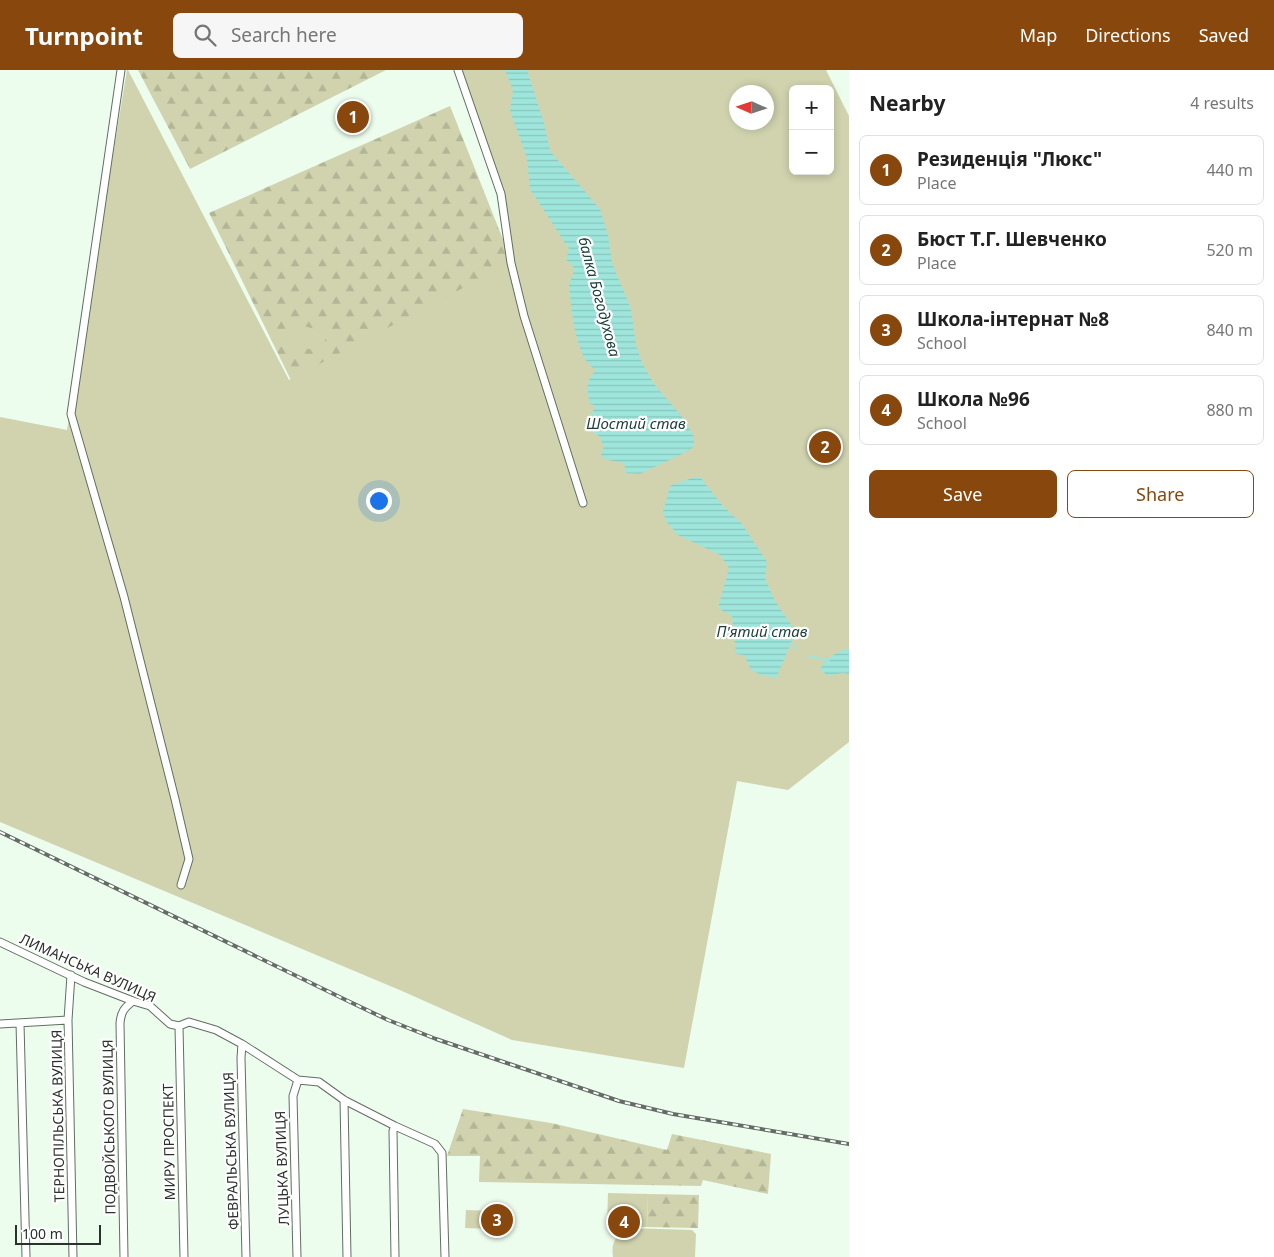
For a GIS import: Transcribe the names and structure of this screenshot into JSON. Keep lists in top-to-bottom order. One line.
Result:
{"streets":{"street":["ЛИМАНСЬКА ВУЛИЦЯ","ТЕРНОПІЛЬСЬКА ВУЛИЦЯ","ПОДВОЙСЬКОГО ВУЛИЦЯ","МИРУ ПРОСПЕКТ","ФЕВРАЛЬСЬКА ВУЛИЦЯ","ЛУЦЬКА ВУЛИЦЯ"]},"crossings":[["ЛИМАНСЬКА ВУЛИЦЯ","ТЕРНОПІЛЬСЬКА ВУЛИЦЯ"],["ЛИМАНСЬКА ВУЛИЦЯ","ПОДВОЙСЬКОГО ВУЛИЦЯ"],["ЛИМАНСЬКА ВУЛИЦЯ","МИРУ ПРОСПЕКТ"]],"water":["балка Богодухова","Шостий став","П'ятий став"],"scale_bar":"100 m","north":"left","page":{"header":"Turnpoint","search":"Search here","nav":["Map","Directions","Saved"],"heading":["Nearby","4 results"],"map_buttons":["+","−"],"pins":["1","2","3","4"],"list":[{"mark":"1","name":"Резиденція \"Люкс\"","note":"Place","value":"440 m"},{"mark":"2","name":"Бюст Т.Г. Шевченко","note":"Place","value":"520 m"},{"mark":"3","name":"Школа-інтернат №8","note":"School","value":"840 m"},{"mark":"4","name":"Школа №96","note":"School","value":"880 m"}],"buttons":["Save","Share"],"scale":"100 m"}}
